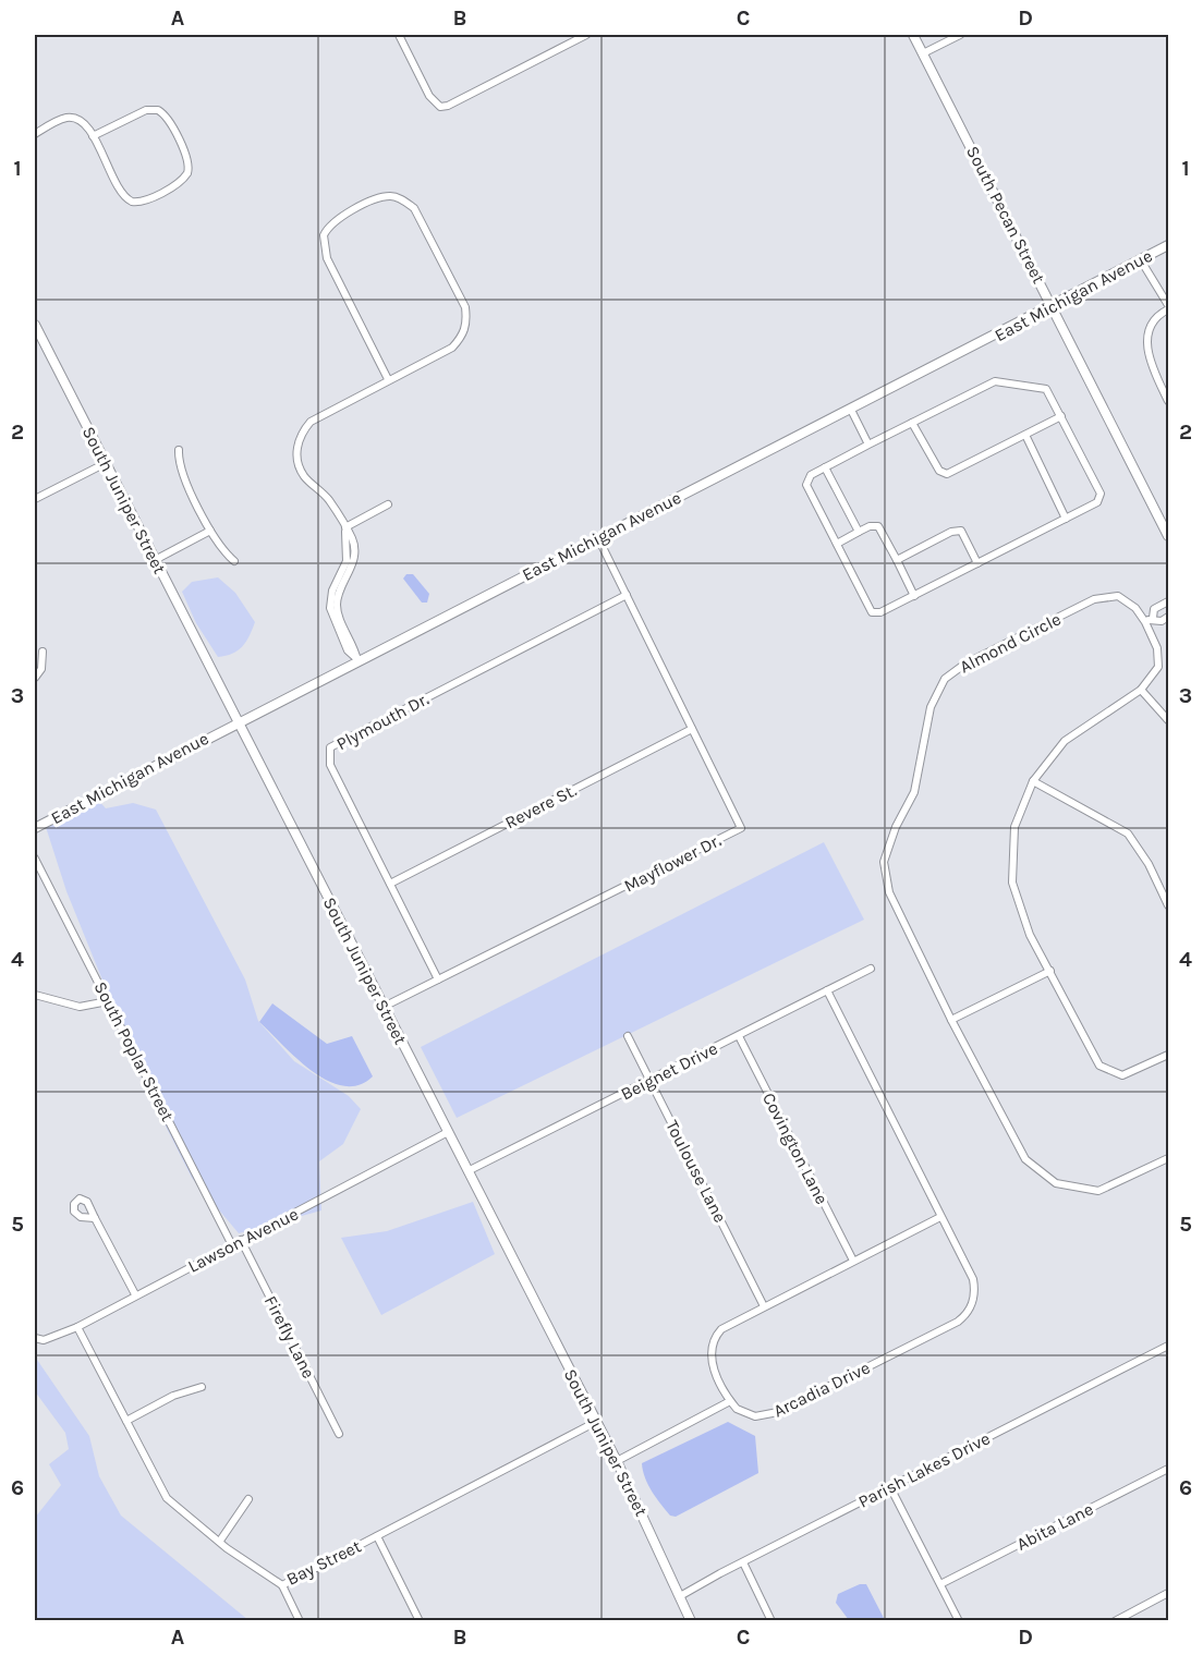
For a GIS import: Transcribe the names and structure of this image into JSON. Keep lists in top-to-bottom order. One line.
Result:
{"streets":{"street":["South Pecan Street","East Michigan Avenue","South Juniper Street","Almond Circle","Plymouth Dr.","Revere St.","Mayflower Dr.","South Poplar Street","Beignet Drive","Covington Lane","Toulouse Lane","Lawson Avenue","Firefly Lane","Arcadia Drive","Parish Lakes Drive","Abita Lane","Bay Street"]},"crossings":[["South Pecan Street","East Michigan Avenue"],["East Michigan Avenue","South Juniper Street"],["East Michigan Avenue","Mayflower Dr."],["South Juniper Street","Mayflower Dr."],["South Juniper Street","Beignet Drive"],["South Juniper Street","Lawson Avenue"],["South Juniper Street","Parish Lakes Drive"],["South Juniper Street","Bay Street"],["Plymouth Dr.","Revere St."],["Plymouth Dr.","Mayflower Dr."],["Revere St.","Mayflower Dr."],["South Poplar Street","Lawson Avenue"],["Beignet Drive","Covington Lane"],["Beignet Drive","Toulouse Lane"],["Beignet Drive","Arcadia Drive"],["Lawson Avenue","Firefly Lane"],["Lawson Avenue","Bay Street"]],"grid":{"columns":["A","B","C","D"],"rows":["1","2","3","4","5","6"]}}
